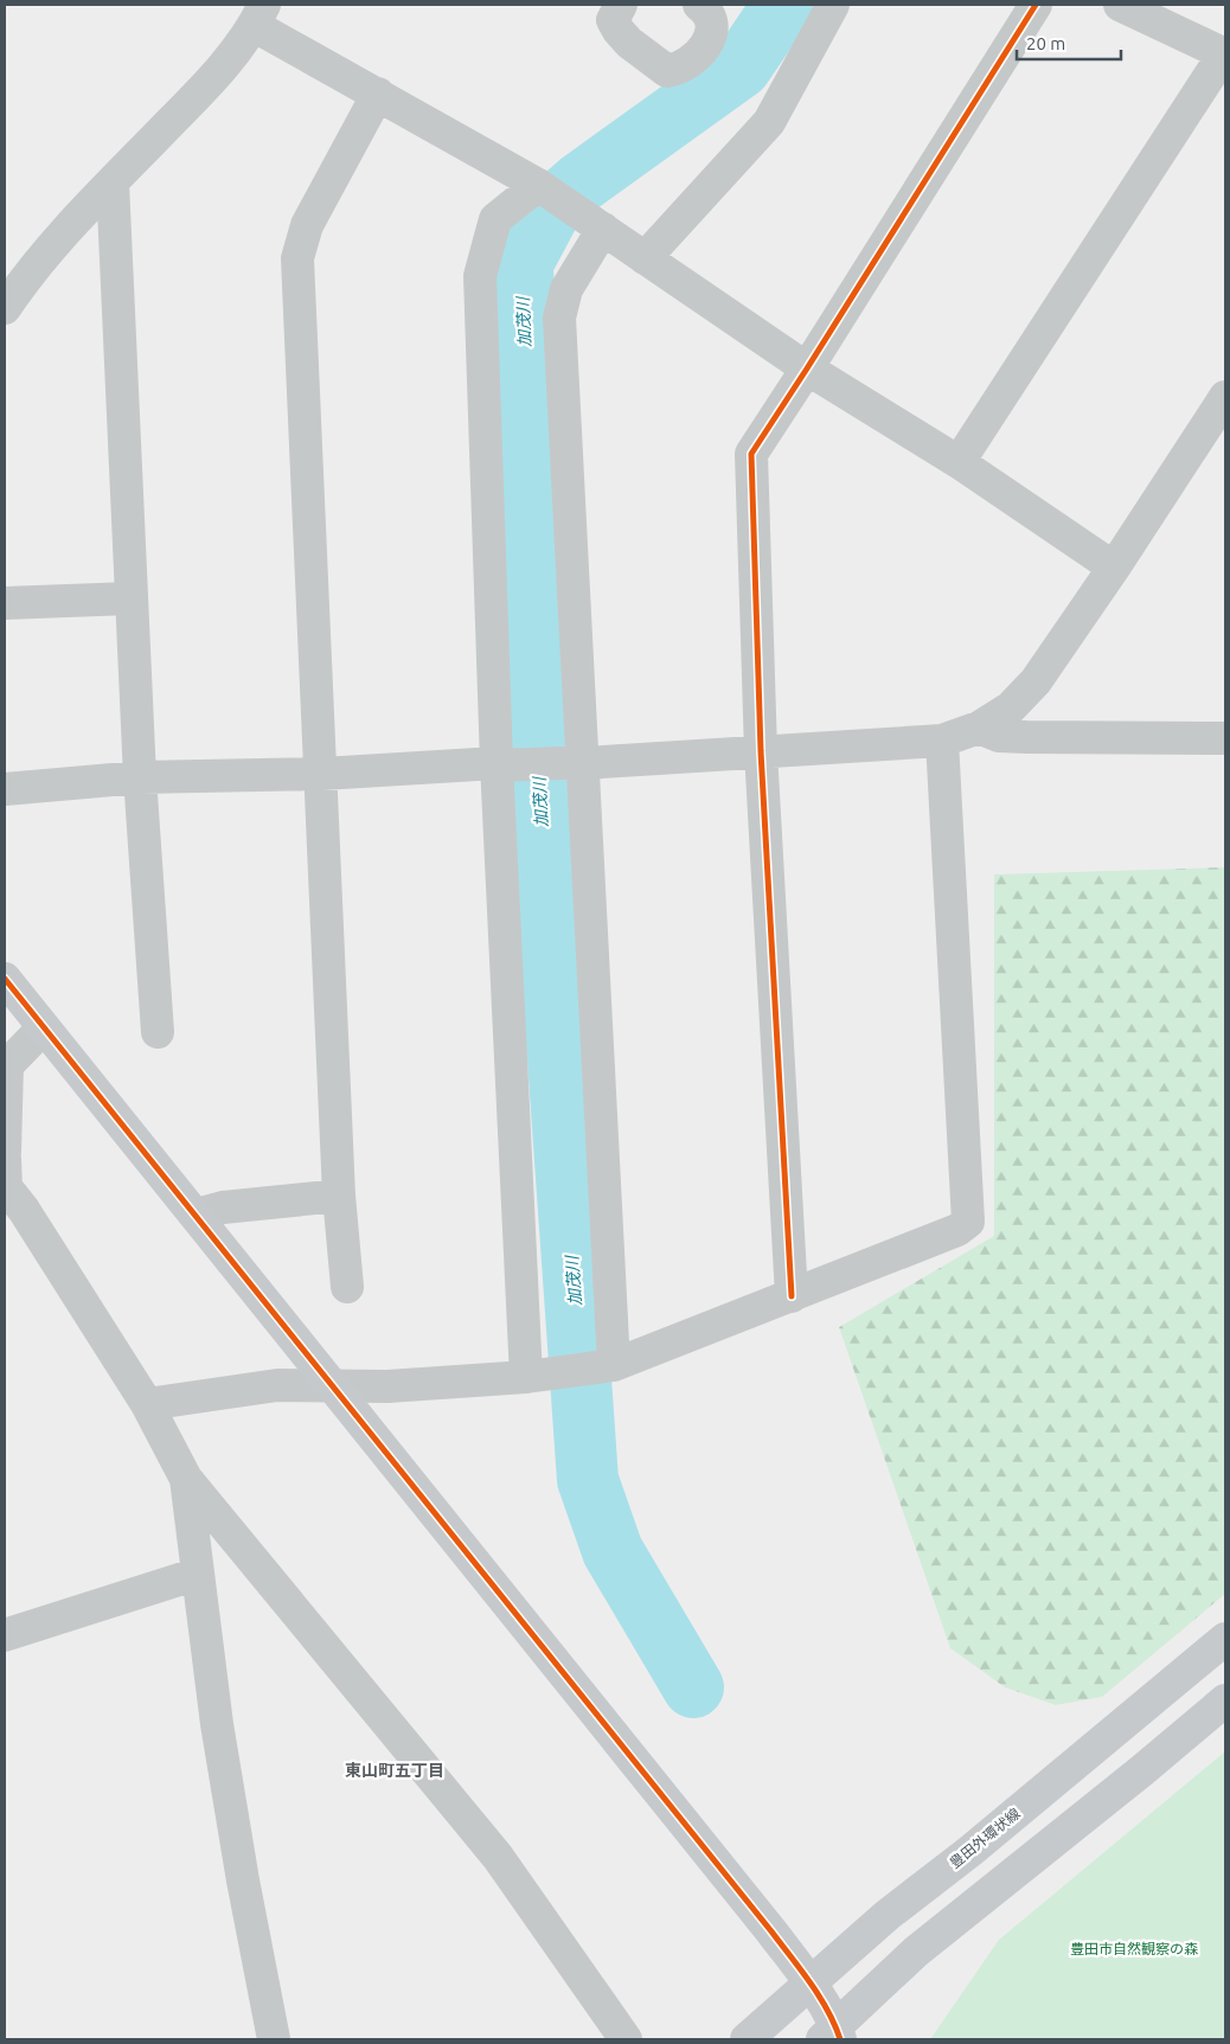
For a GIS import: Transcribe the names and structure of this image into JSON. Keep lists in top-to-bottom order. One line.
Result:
{"streets":{"street":["豊田外環状線"]},"districts":["東山町五丁目"],"water":["加茂川"],"parks":["豊田市自然観察の森"],"scale_bar":"20 m"}
